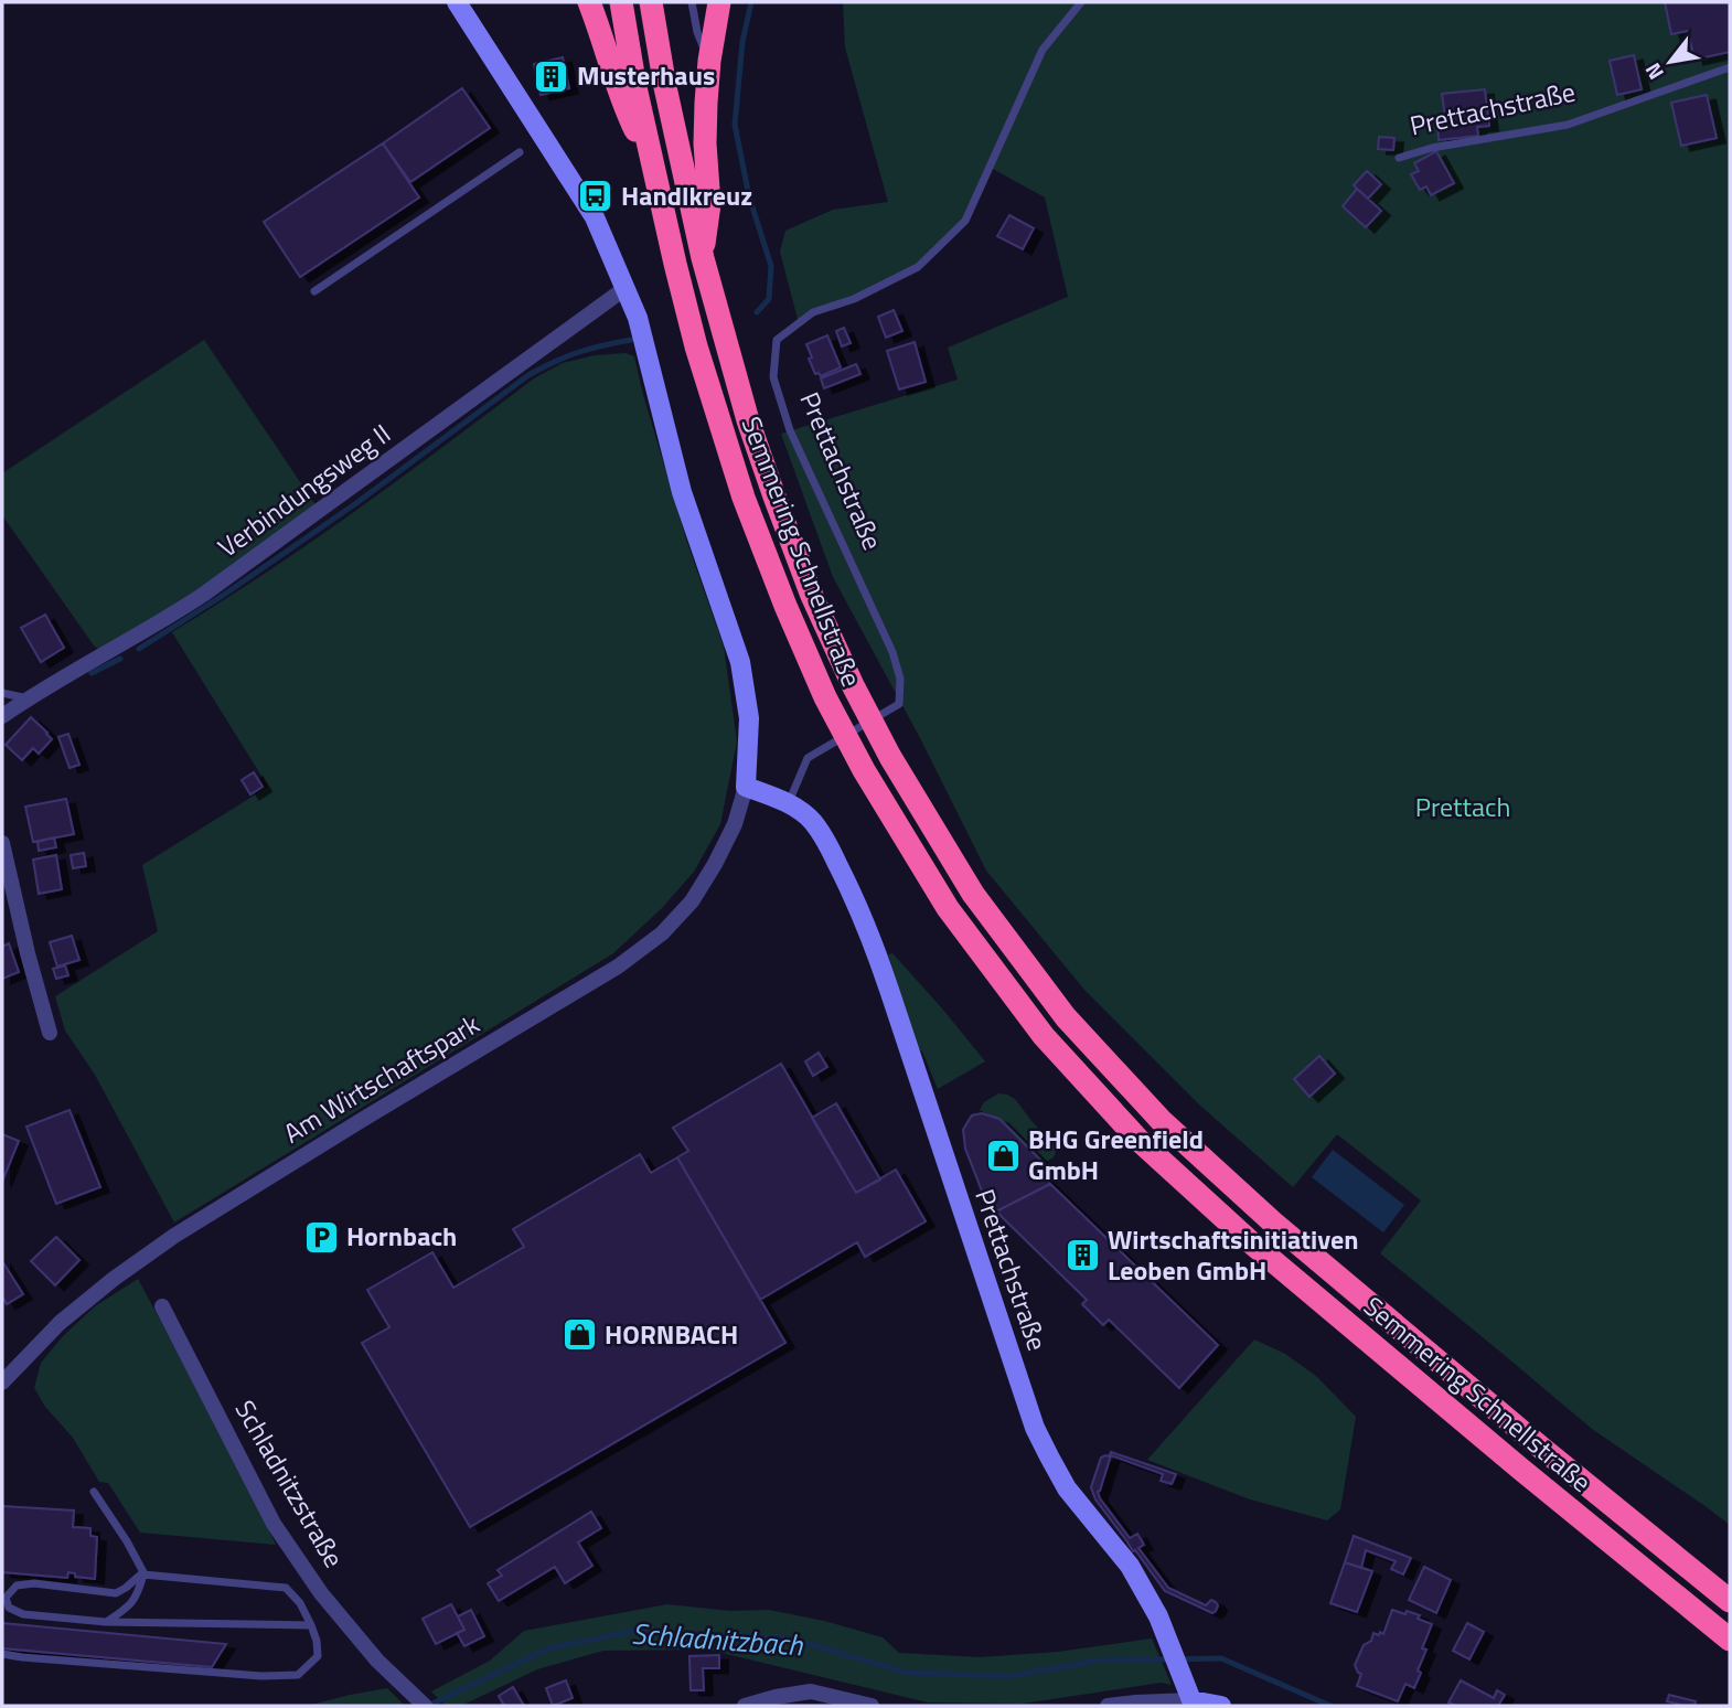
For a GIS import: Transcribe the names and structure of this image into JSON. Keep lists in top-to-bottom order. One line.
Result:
{"streets":{"highway":["Semmering Schnellstraße"],"street":["Prettachstraße","Verbindungsweg II","Am Wirtschaftspark","Schladnitzstraße"]},"crossings":[["Prettachstraße","Am Wirtschaftspark"]],"water":["Schladnitzbach"],"parks":["Prettach"],"places":{"building":["Musterhaus","Wirtschaftsinitiativen Leoben GmbH"],"bus stop":["Handlkreuz"],"shop":["BHG Greenfield GmbH","HORNBACH"],"parking":["Hornbach"]},"north":"bottom left"}
